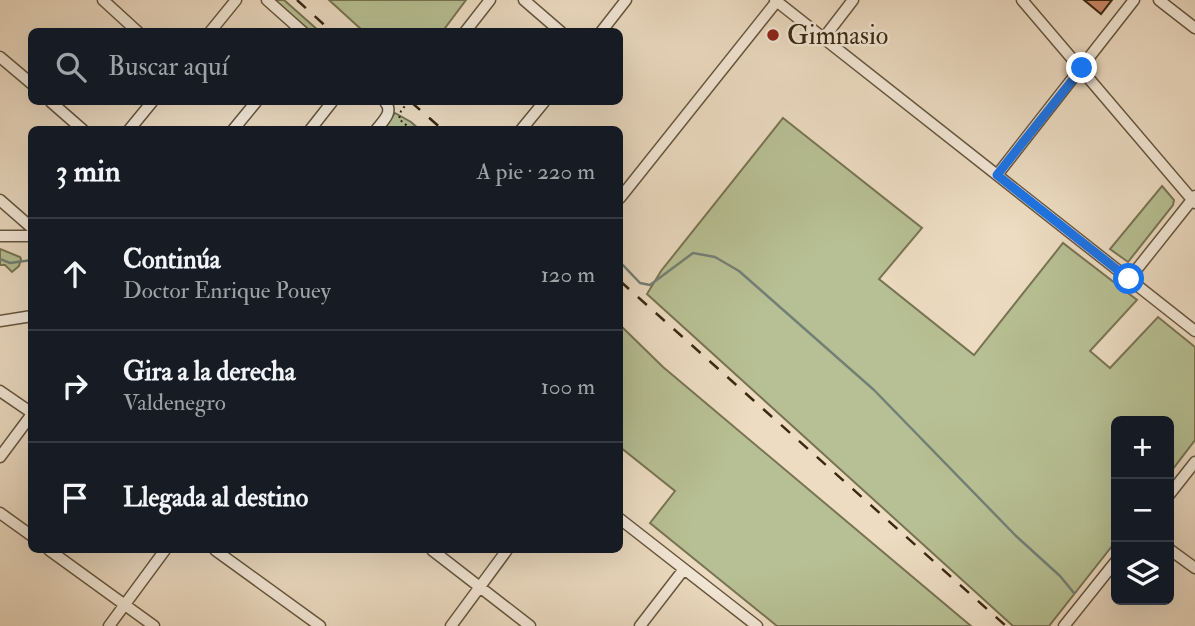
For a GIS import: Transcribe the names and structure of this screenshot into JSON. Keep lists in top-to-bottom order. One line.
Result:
{"places":["Gimnasio"],"page":{"search":"Buscar aquí","heading":["3 min","A pie · 220 m"],"list":[["Continúa","Doctor Enrique Pouey","120 m"],["Gira a la derecha","Valdenegro","100 m"],"Llegada al destino"],"map_buttons":["+","−"]}}
